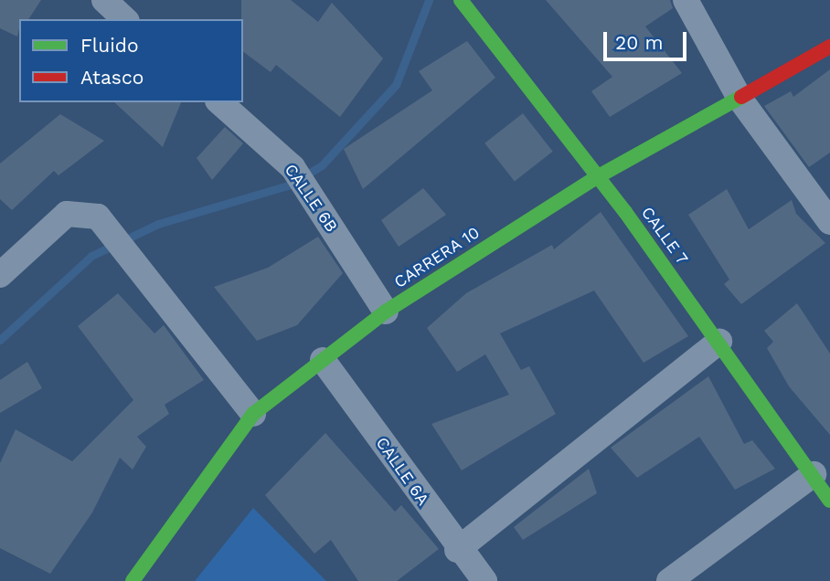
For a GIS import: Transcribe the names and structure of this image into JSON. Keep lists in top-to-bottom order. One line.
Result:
{"streets":{"street":["CALLE 6B","CALLE 7","CARRERA 10","CALLE 6A"]},"crossings":[["CALLE 6B","CARRERA 10"],["CALLE 7","CARRERA 10"],["CARRERA 10","CALLE 6A"]],"legend":["Fluido","Atasco"],"scale_bar":"20 m"}
